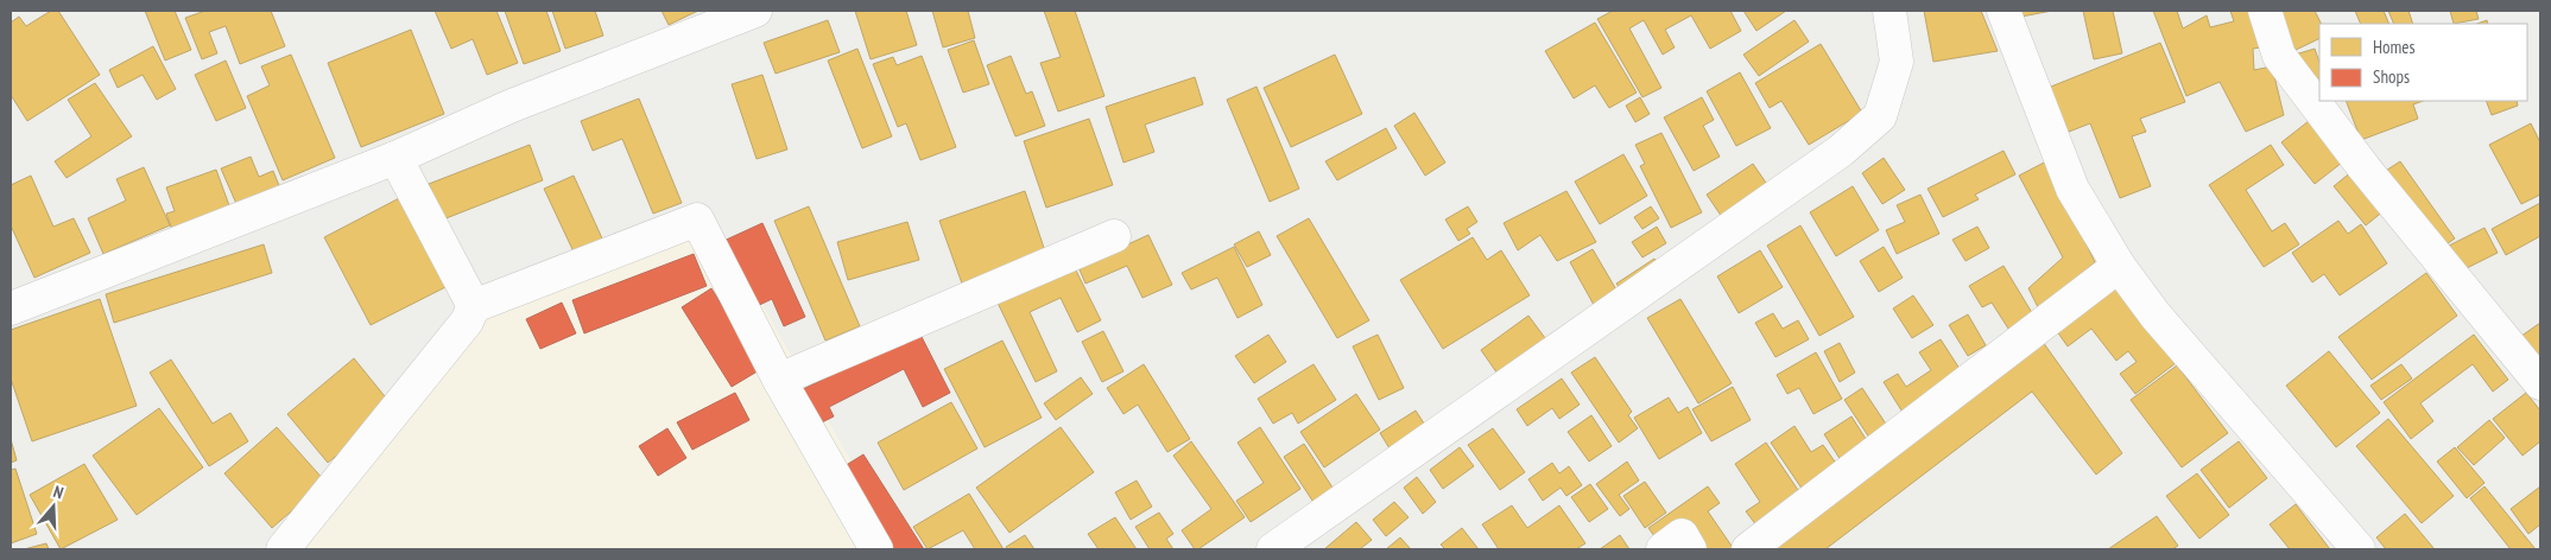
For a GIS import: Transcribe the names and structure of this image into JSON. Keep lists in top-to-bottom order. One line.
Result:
{"legend":["Homes","Shops"],"north":"top"}
